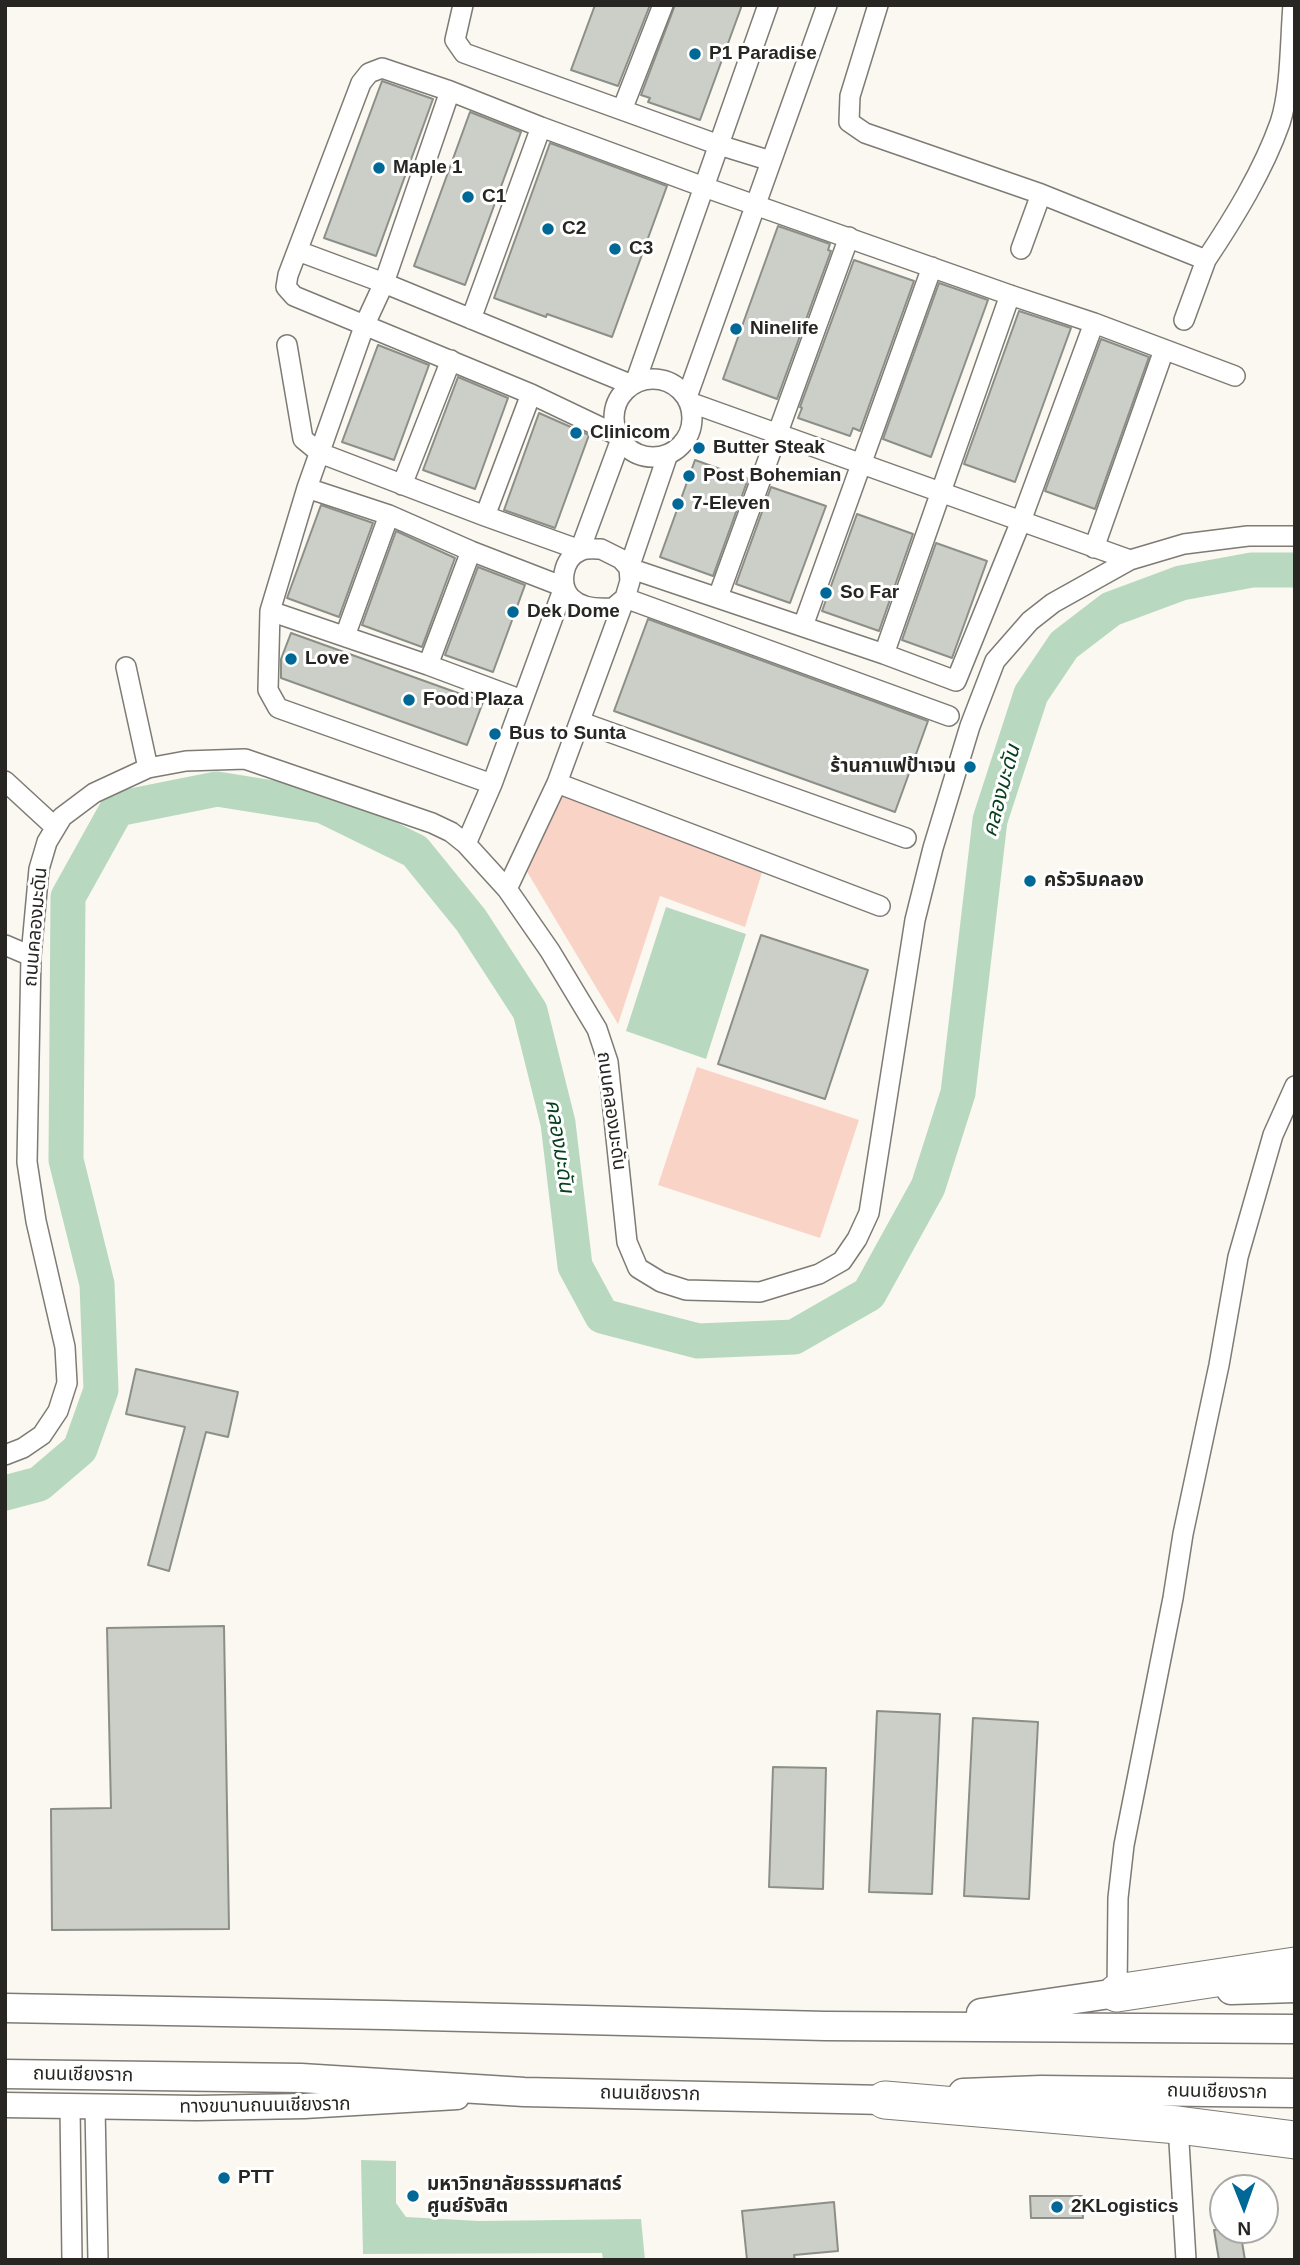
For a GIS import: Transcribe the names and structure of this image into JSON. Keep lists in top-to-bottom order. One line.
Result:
{"streets":{"main road":["ถนนเชียงราก"],"street":["ถนนคลองมะดัน","ทางขนานถนนเชียงราก"]},"crossings":[["ถนนเชียงราก","ทางขนานถนนเชียงราก"]],"water":["คลองมะดัน"],"places":["P1 Paradise","Maple 1","C1","C2","C3","Ninelife","Clinicom","Butter Steak","Post Bohemian","7-Eleven","So Far","Dek Dome","Love","Food Plaza","Bus to Sunta","ร้านกาแฟป้าเจน","ครัวริมคลอง","PTT","มหาวิทยาลัยธรรมศาสตร์ ศูนย์รังสิต","2KLogistics"],"north":"bottom"}
